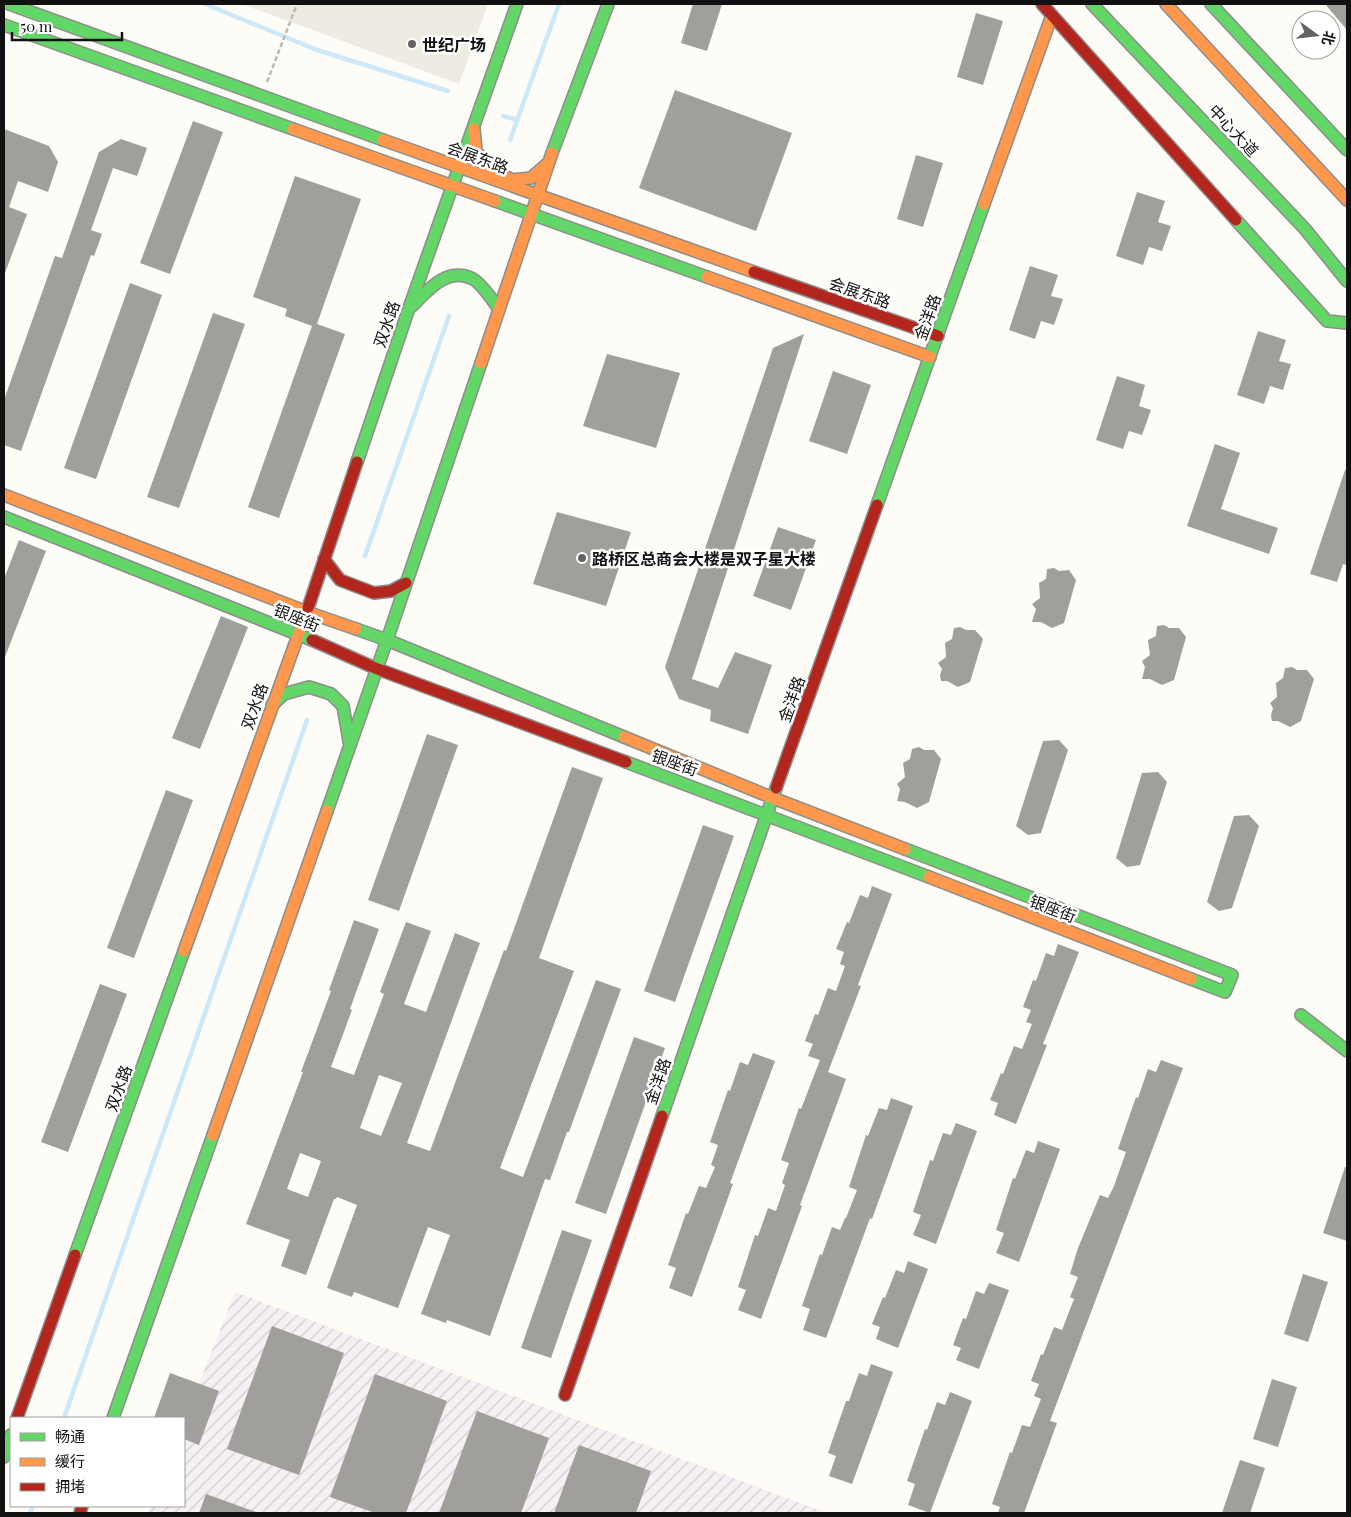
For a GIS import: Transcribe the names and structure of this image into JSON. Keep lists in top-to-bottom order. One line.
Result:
{"streets":{"main road":["中心大道","会展东路","金洋路","双水路","银座街"]},"crossings":[["会展东路","金洋路"],["会展东路","双水路"],["金洋路","银座街"],["双水路","银座街"]],"places":["世纪广场","路桥区总商会大楼是双子星大楼"],"legend":["畅通","缓行","拥堵"],"scale_bar":"50 m","north":"right"}
